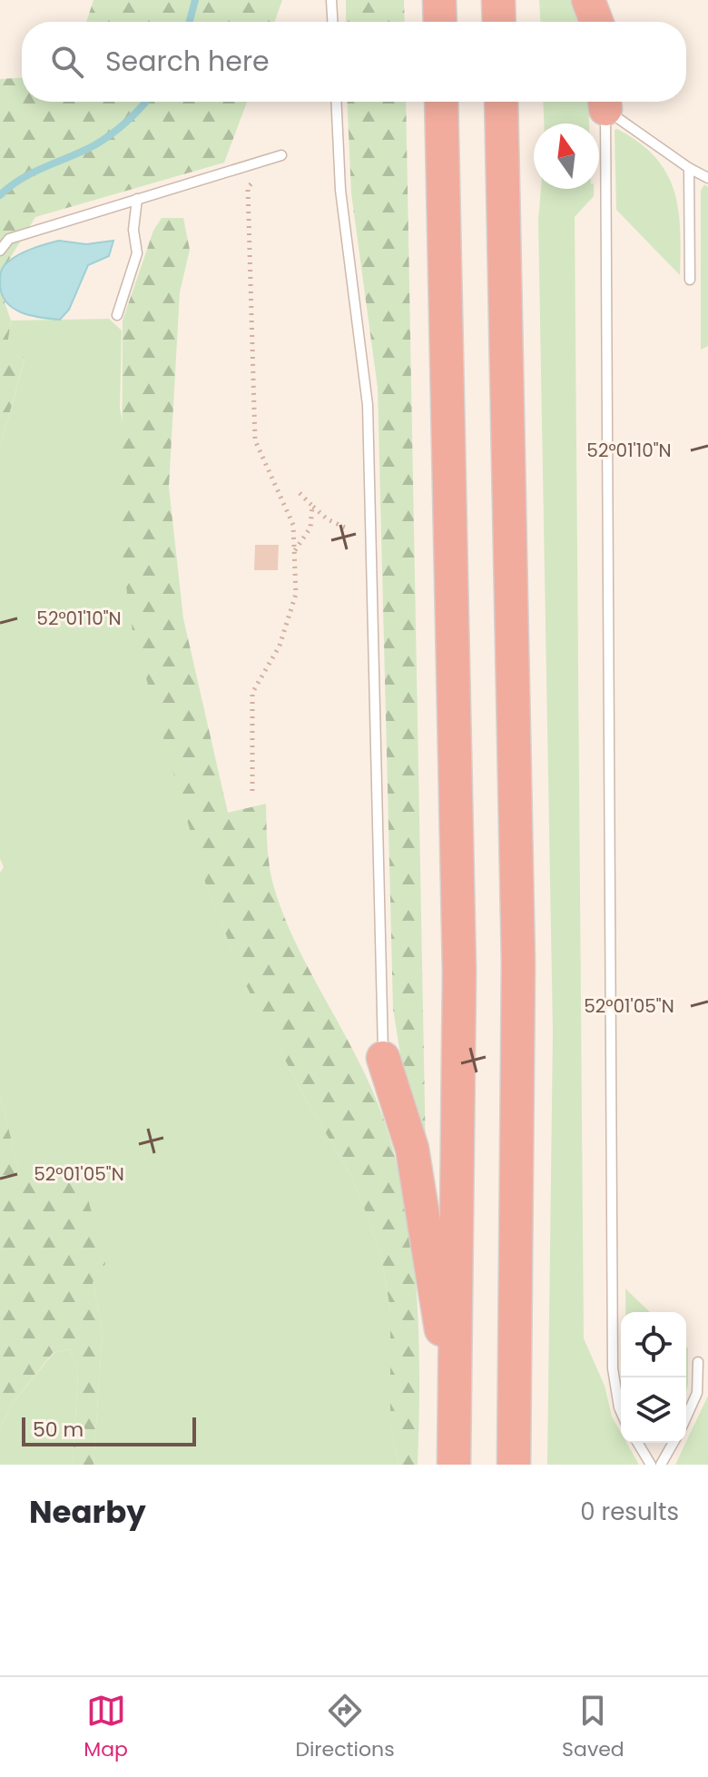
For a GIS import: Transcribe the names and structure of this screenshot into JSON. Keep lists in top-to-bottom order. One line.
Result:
{"scale_bar":"50 m","north":"top","page":{"search":"Search here","scale":"50 m","heading":["Nearby","0 results"],"nav":["Map","Directions","Saved"]},"coordinates":["52°01'10\"N","52°01'05\"N"]}
